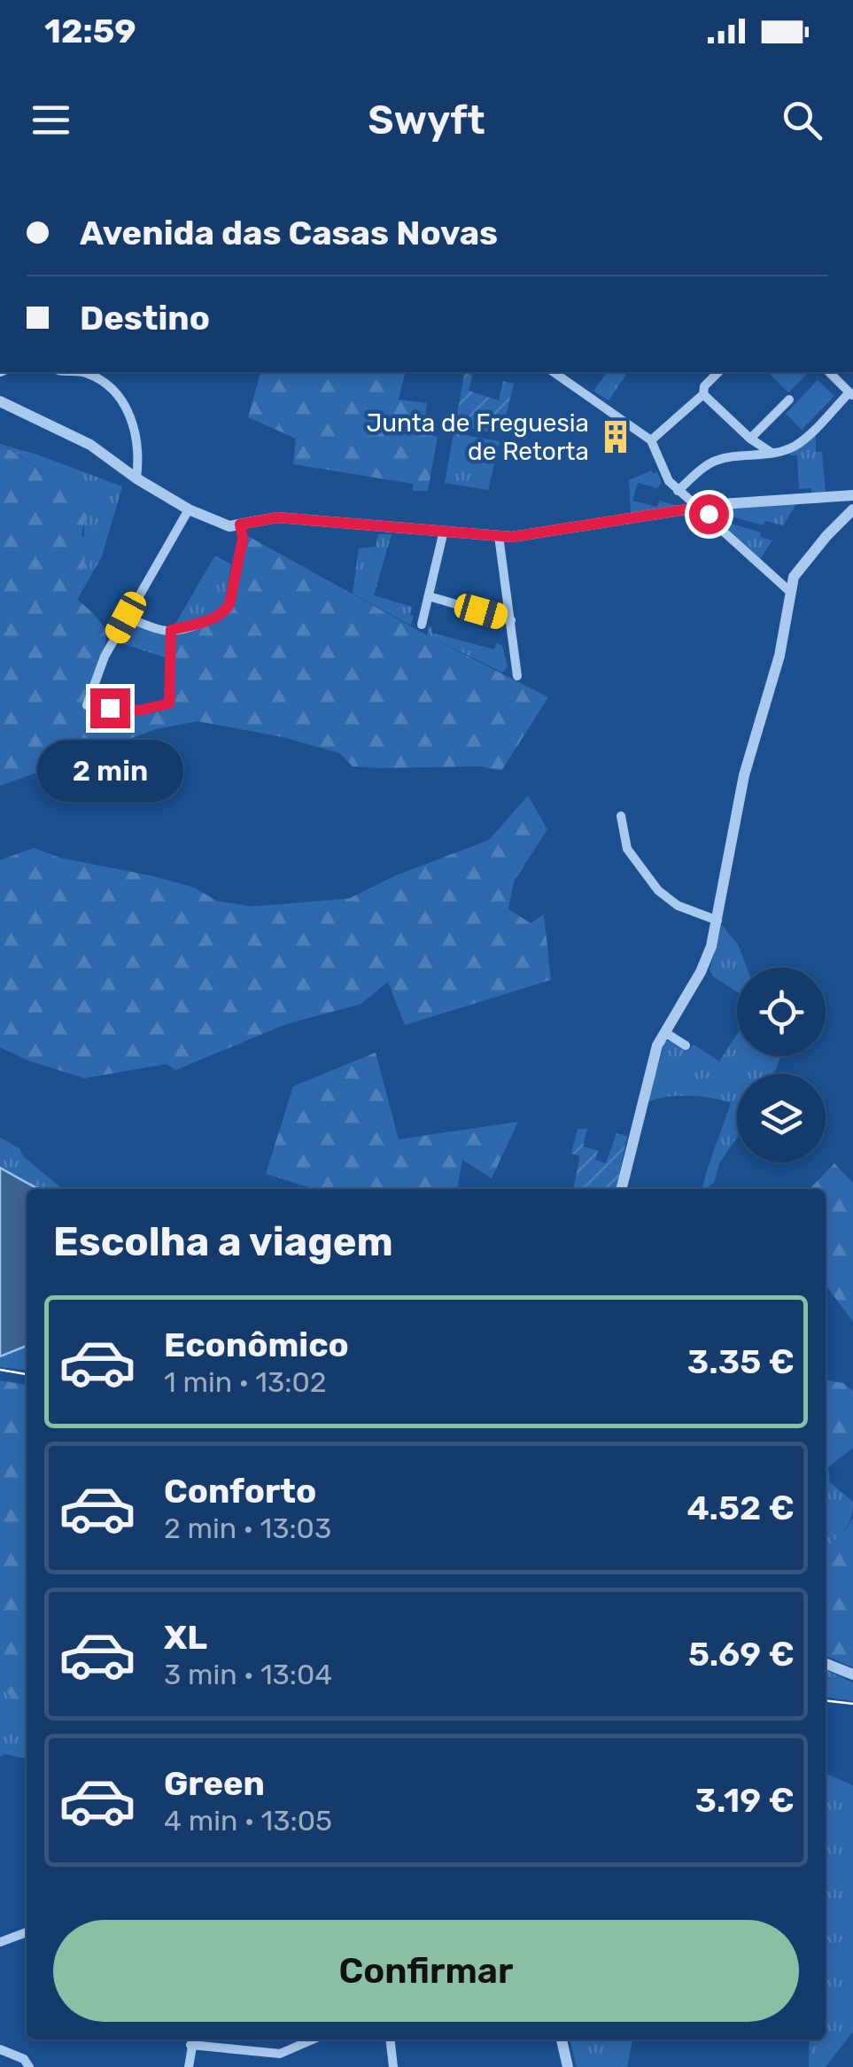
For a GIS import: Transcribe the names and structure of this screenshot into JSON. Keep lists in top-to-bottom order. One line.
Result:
{"places":{"building":["Junta de Freguesia de Retorta"]},"page":{"status":"12:59","header":"Swyft","banner":["Avenida das Casas Novas","Destino"],"bubble":"2 min","heading":"Escolha a viagem","list":[{"name":"Econômico","note":"1 min · 13:02","value":"3.35 €"},{"name":"Conforto","note":"2 min · 13:03","value":"4.52 €"},{"name":"XL","note":"3 min · 13:04","value":"5.69 €"},{"name":"Green","note":"4 min · 13:05","value":"3.19 €"}],"buttons":"Confirmar"}}
